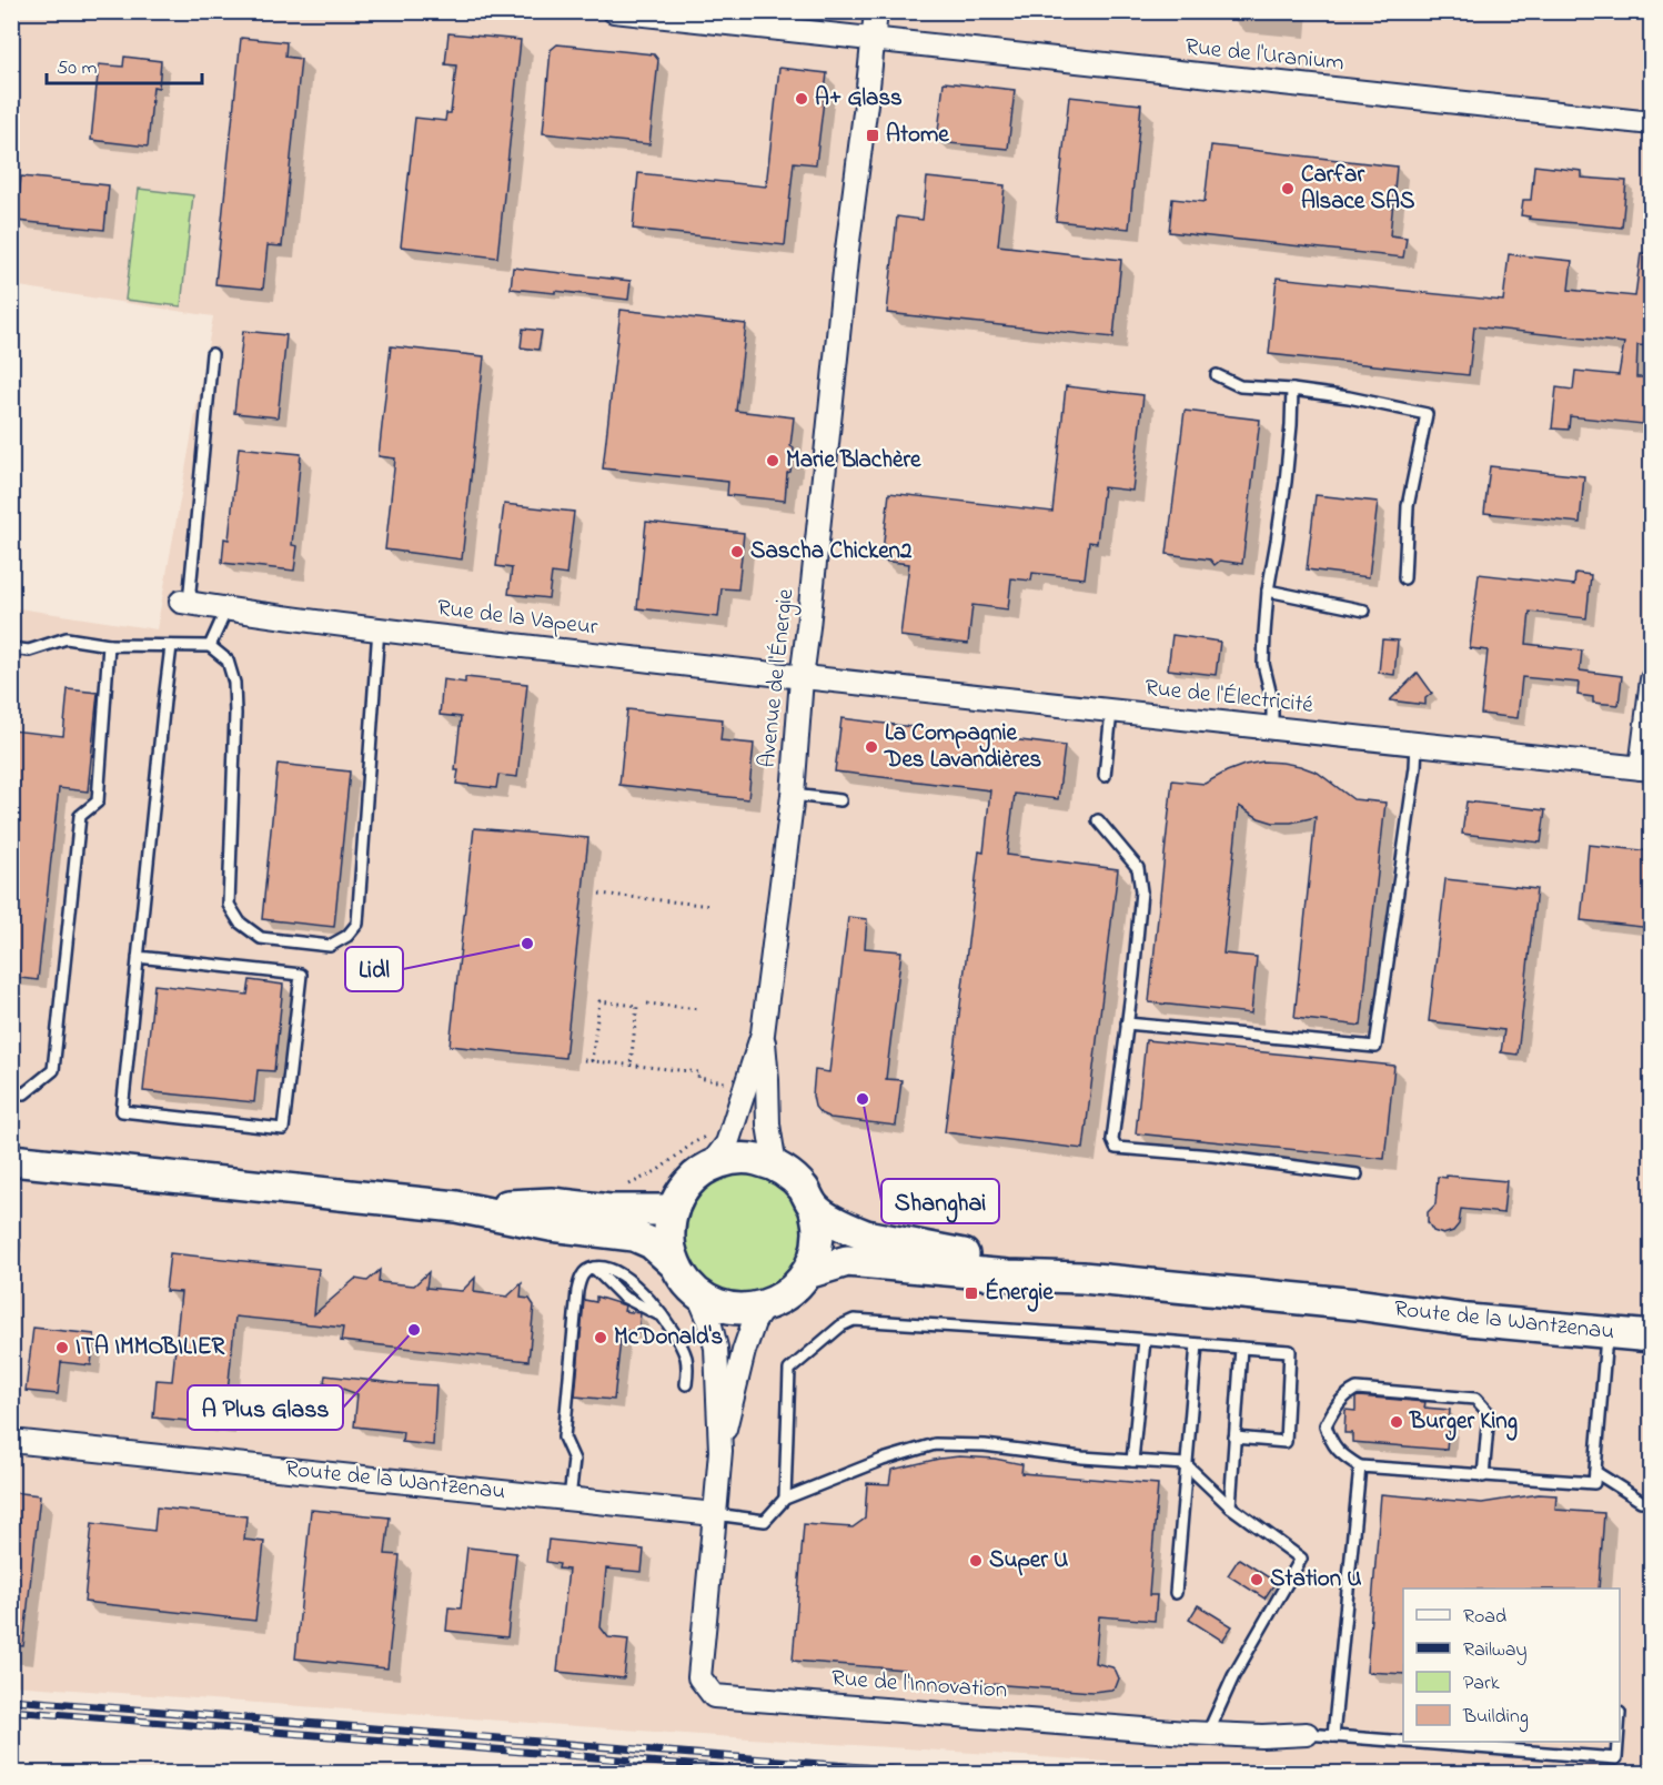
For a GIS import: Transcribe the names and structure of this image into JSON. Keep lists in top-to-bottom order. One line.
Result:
{"streets":{"main road":["Route de la Wantzenau"],"street":["Rue de l'Uranium","Rue de la Vapeur","Avenue de l'Énergie","Rue de l'Électricité","Rue de l'Innovation"]},"crossings":[["Rue de l'Uranium","Avenue de l'Énergie"],["Rue de la Vapeur","Avenue de l'Énergie"],["Rue de la Vapeur","Rue de l'Électricité"],["Avenue de l'Énergie","Rue de l'Électricité"],["Avenue de l'Énergie","Route de la Wantzenau"],["Route de la Wantzenau","Rue de l'Innovation"]],"places":{"other":["A+ Glass","Carfar Alsace SAS","Marie Blachère","Sascha Chicken2","La Compagnie Des Lavandières","Lidl","Shanghai","A Plus Glass","McDonald's","ITA IMMOBILIER","Burger King","Super U","Station U"],"transit":["Atome","Énergie"]},"legend":["Road","Railway","Park","Building"],"scale_bar":"50 m"}
